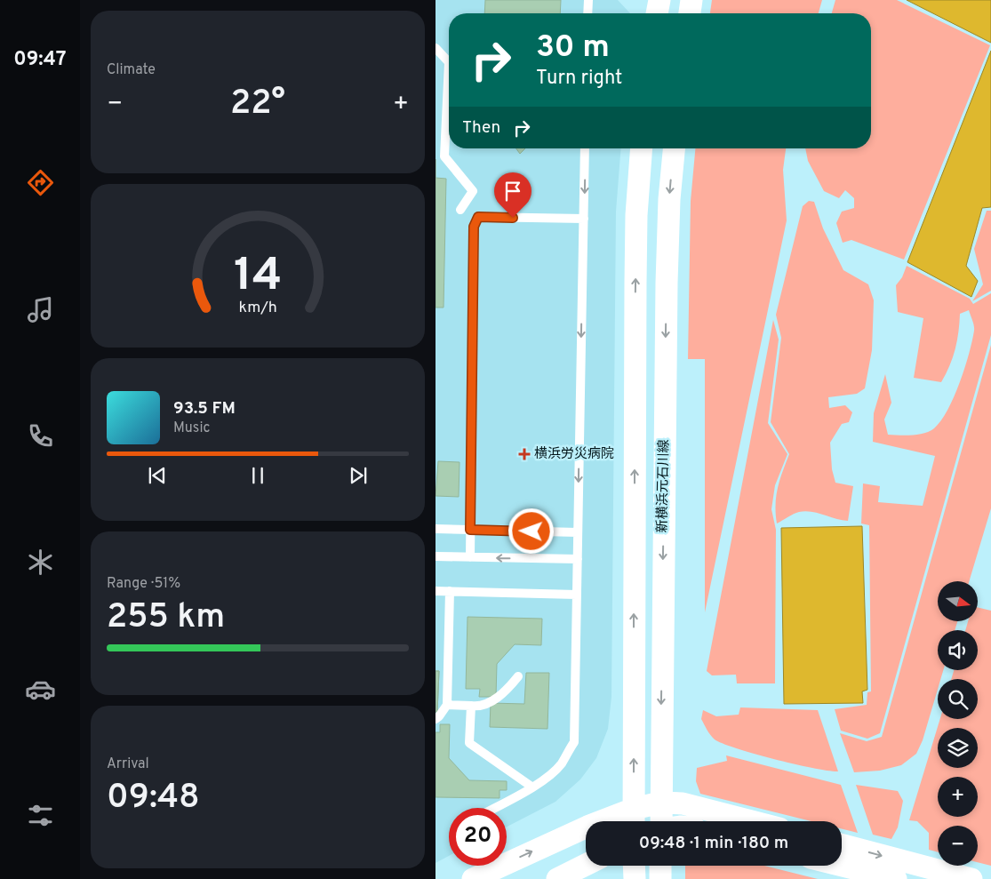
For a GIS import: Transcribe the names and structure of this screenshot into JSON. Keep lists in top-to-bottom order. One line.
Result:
{"streets":{"street":["新横浜元石川線"]},"places":{"health":["横浜労災病院"]},"north":"right","page":{"tabs":"09:47","tile":["Climate",["Range · 51%","255 km"],["Arrival","09:48"]],"turn":["30 m","Turn right"],"heat":["−","22°","+"],"then":"Then","song":["93.5 FM","Music"],"map_buttons":["+","−"],"limit":"20","trip":"09:48 · 1 min · 180 m","gauge":["14","km/h"]}}
